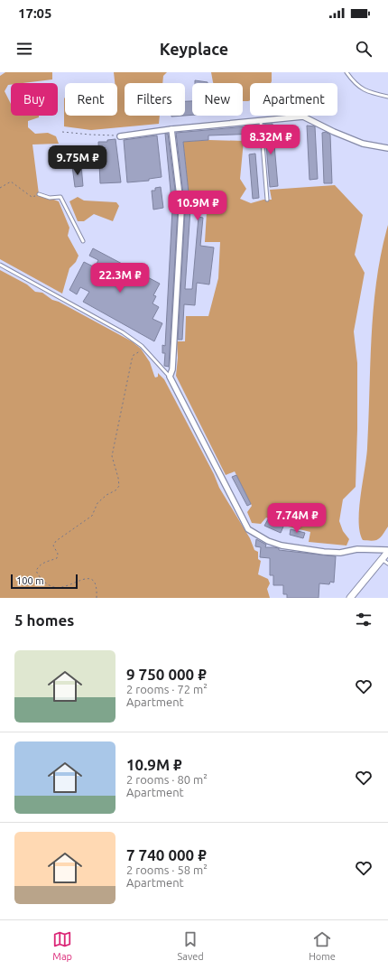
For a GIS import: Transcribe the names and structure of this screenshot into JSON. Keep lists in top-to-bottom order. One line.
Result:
{"scale_bar":"100 m","page":{"status":"17:05","header":"Keyplace","chip":["Buy","Rent","Filters","New","Apartment"],"price":["8.32M ₽","9.75M ₽","10.9M ₽","22.3M ₽","7.74M ₽"],"scale":"100 m","heading":"5 homes","list":[{"name":"9 750 000 ₽","note":"2 rooms · 72 m² · Apartment"},{"name":"10.9M ₽","note":"2 rooms · 80 m² · Apartment"},{"name":"7 740 000 ₽","note":"2 rooms · 58 m² · Apartment"}],"tabs":["Map","Saved","Home"]}}
